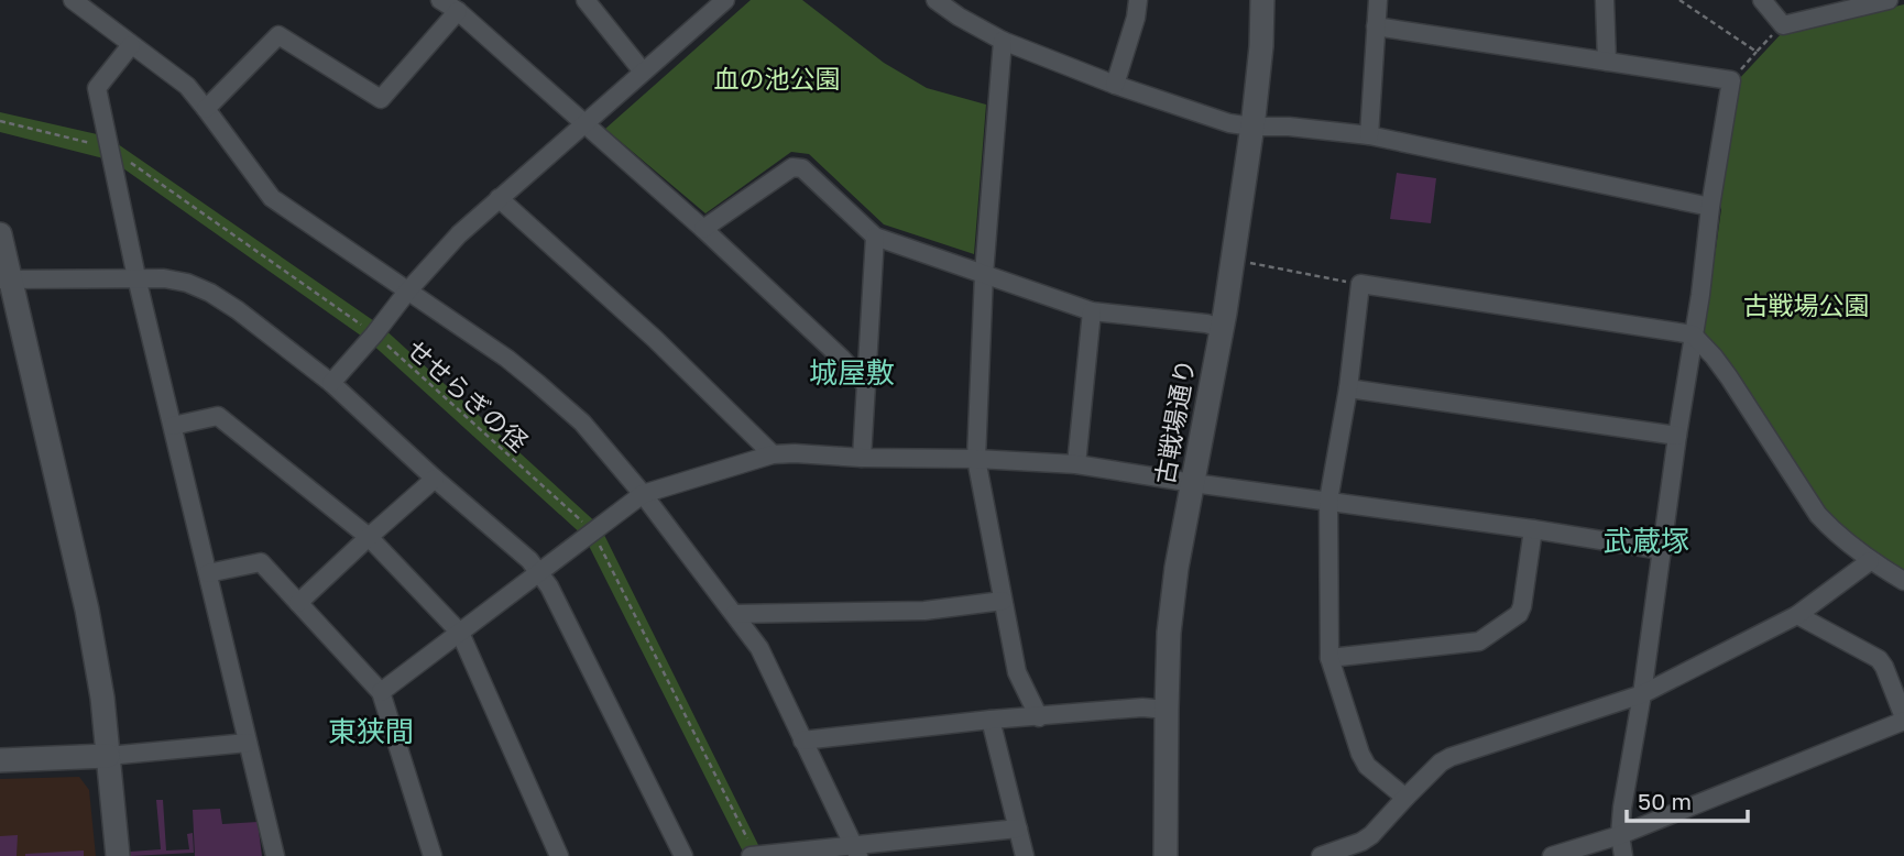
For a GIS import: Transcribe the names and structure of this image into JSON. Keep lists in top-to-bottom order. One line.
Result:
{"streets":{"street":["古戦場通り"],"path":["せせらぎの径"]},"districts":["城屋敷","武蔵塚","東狭間"],"parks":["血の池公園","古戦場公園"],"scale_bar":"50 m"}
